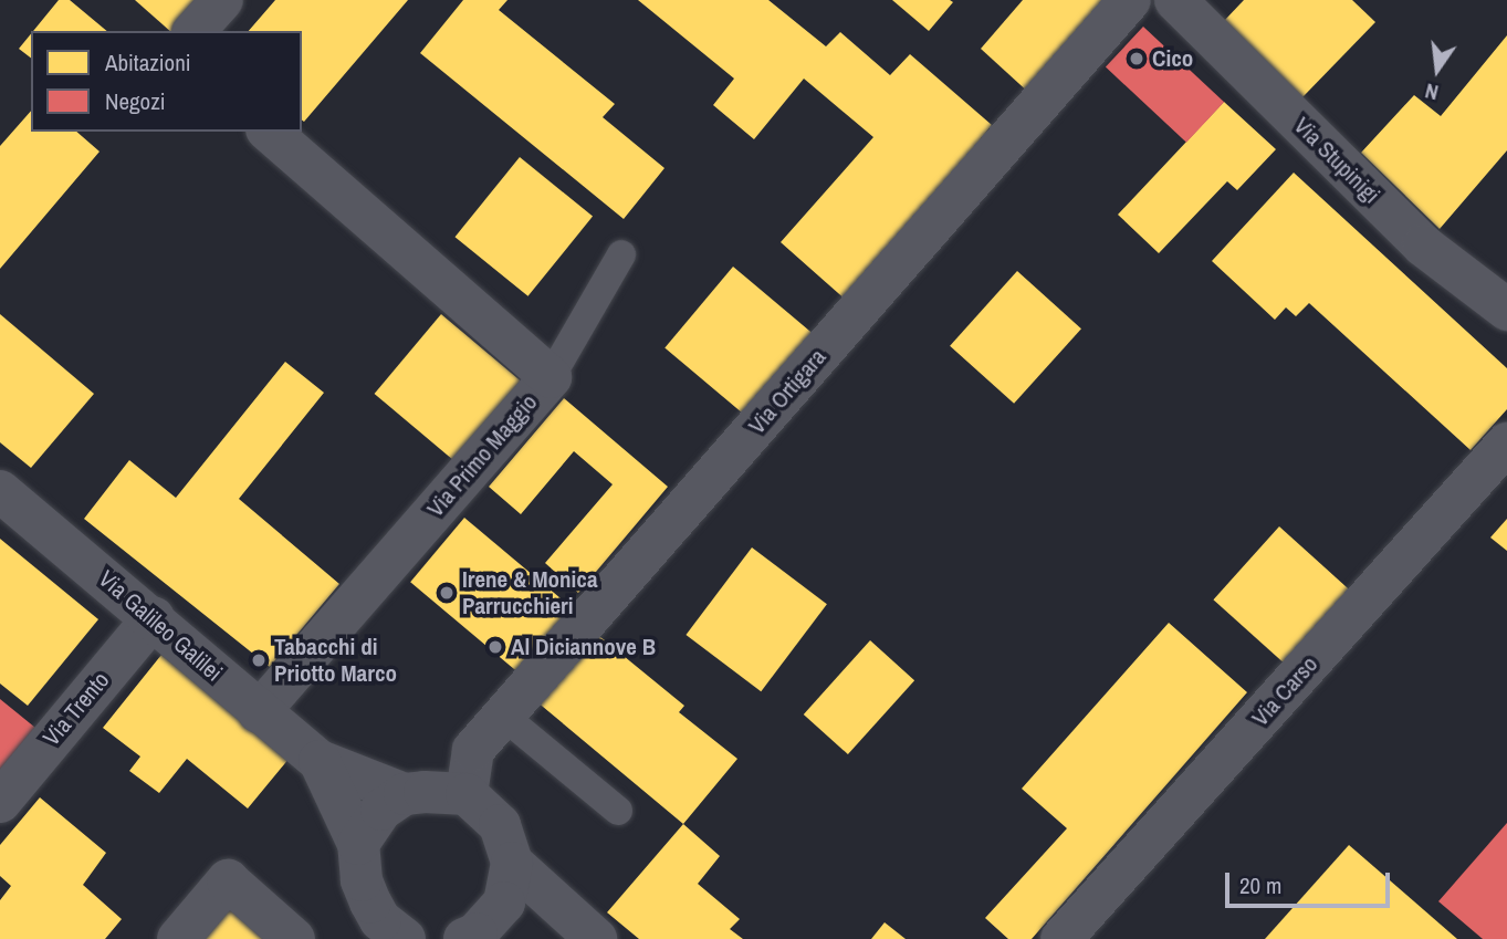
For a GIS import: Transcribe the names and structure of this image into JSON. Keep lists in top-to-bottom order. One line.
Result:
{"streets":{"street":["Via Stupinigi","Via Ortigara","Via Primo Maggio","Via Galileo Galilei","Via Carso","Via Trento"]},"crossings":[["Via Primo Maggio","Via Galileo Galilei"],["Via Galileo Galilei","Via Trento"]],"places":["Cico","Irene & Monica Parrucchieri","Al Diciannove B","Tabacchi di Priotto Marco"],"legend":["Abitazioni","Negozi"],"scale_bar":"20 m","north":"bottom"}
